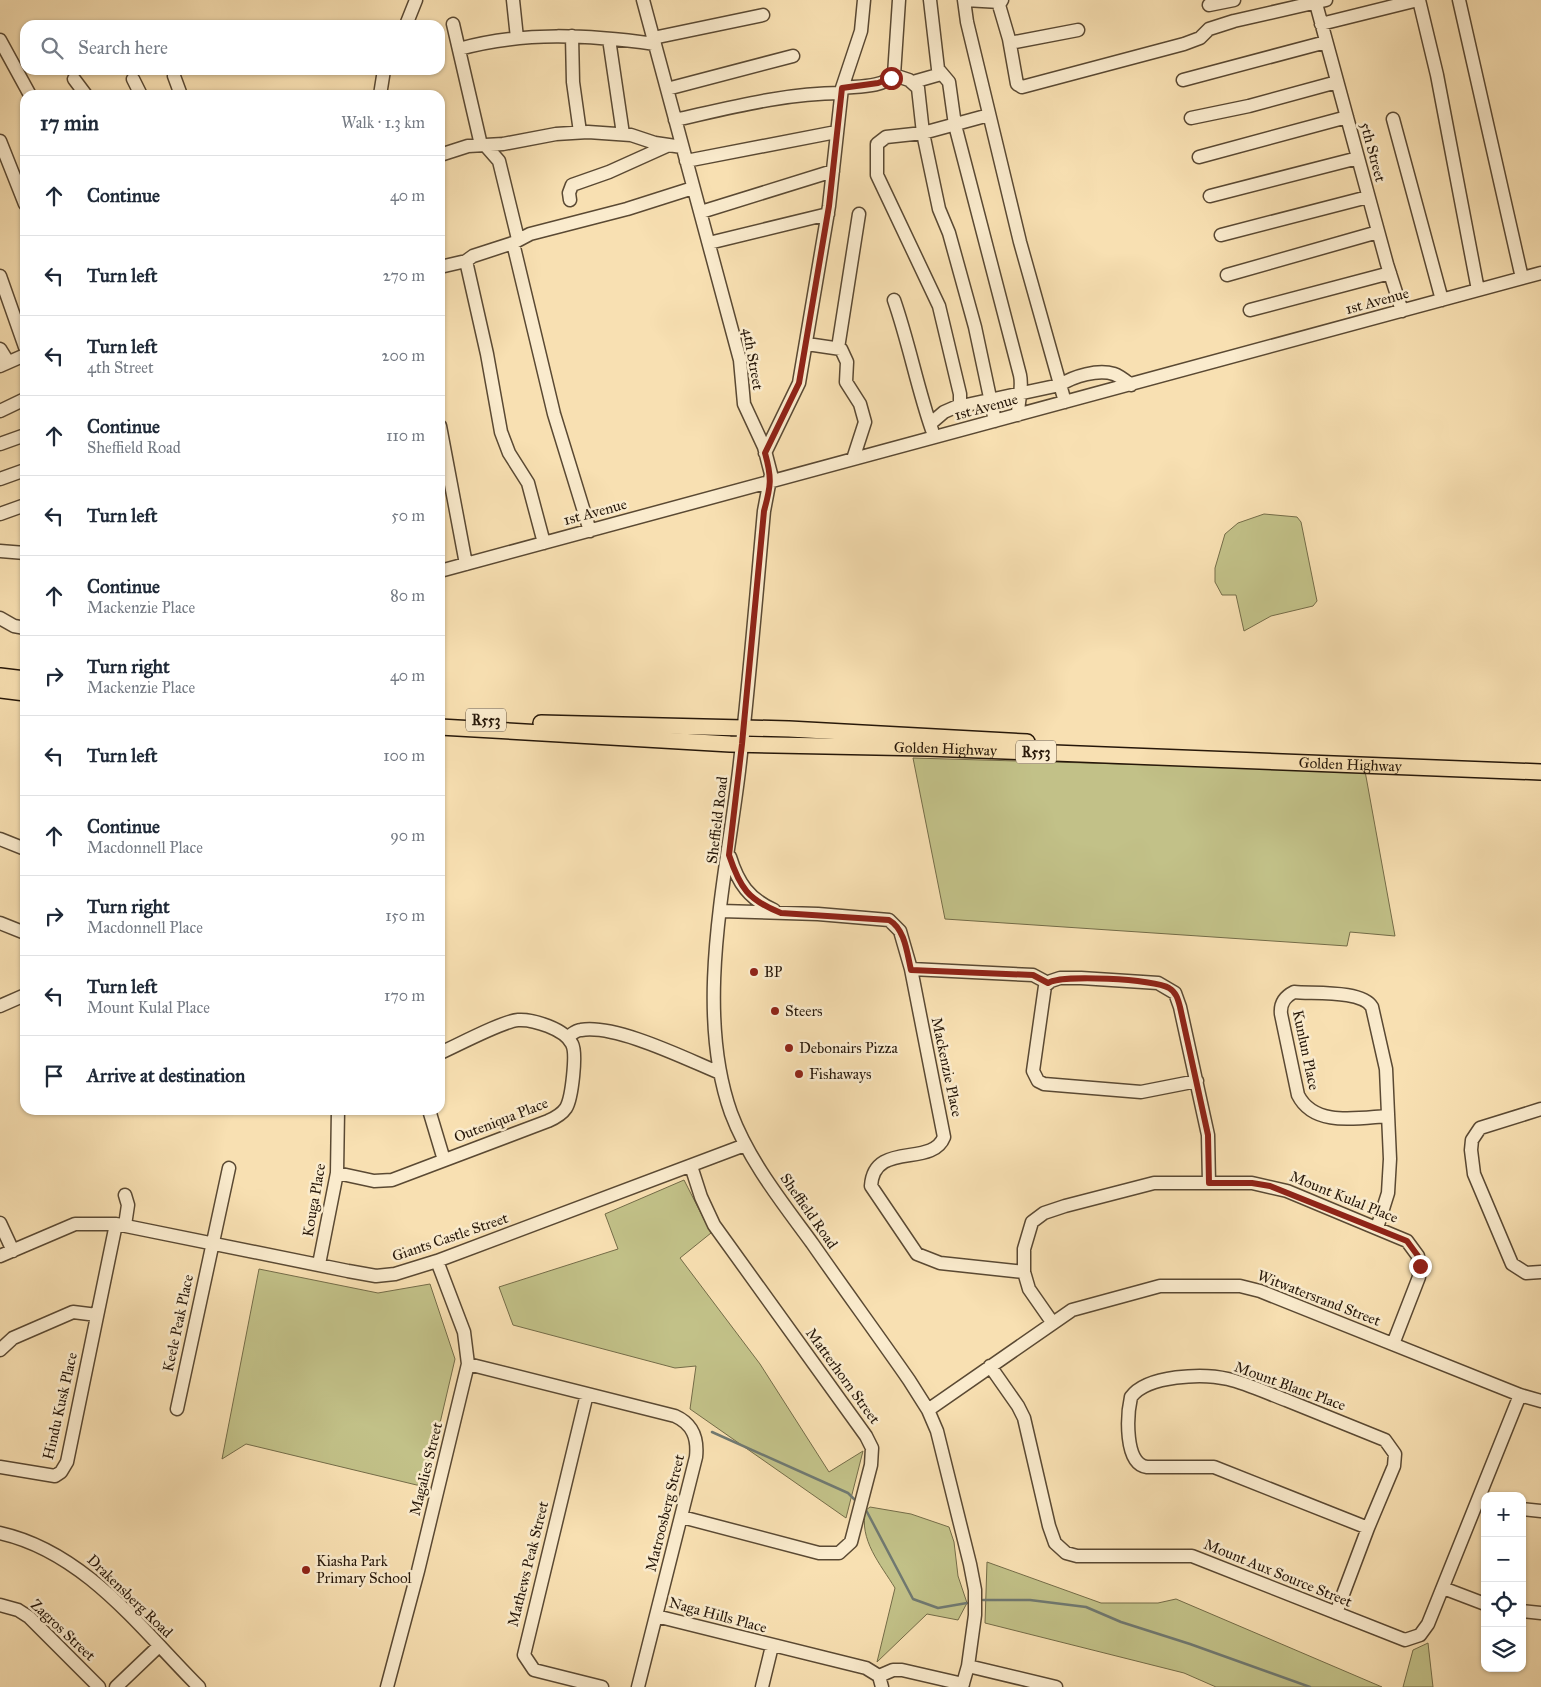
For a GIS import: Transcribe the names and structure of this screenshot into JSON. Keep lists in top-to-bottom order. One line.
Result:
{"streets":{"main road":["R553","Golden Highway"],"street":["5th Street","1st Avenue","4th Street","Sheffield Road","Kunlun Place","Mackenzie Place","Outeniqua Place","Mount Kulal Place","Kouga Place","Giants Castle Street","Witwatersrand Street","Keele Peak Place","Matterhorn Street","Mount Blanc Place","Hindu Kusk Place","Magalies Street","Matroosberg Street","Mathews Peak Street","Mount Aux Source Street","Drakensberg Road","Naga Hills Place","Zagros Street"]},"crossings":[["5th Street","1st Avenue"],["1st Avenue","4th Street"],["4th Street","Golden Highway"],["4th Street","Sheffield Road"],["Golden Highway","Sheffield Road"],["Sheffield Road","Mackenzie Place"],["Sheffield Road","Giants Castle Street"],["Sheffield Road","Witwatersrand Street"],["Kunlun Place","Mount Kulal Place"],["Mackenzie Place","Mount Kulal Place"],["Outeniqua Place","Kouga Place"],["Mount Kulal Place","Witwatersrand Street"],["Kouga Place","Giants Castle Street"],["Giants Castle Street","Keele Peak Place"],["Giants Castle Street","Matterhorn Street"],["Giants Castle Street","Hindu Kusk Place"],["Giants Castle Street","Magalies Street"],["Witwatersrand Street","Mount Aux Source Street"],["Matterhorn Street","Matroosberg Street"],["Mount Blanc Place","Mount Aux Source Street"],["Magalies Street","Matroosberg Street"],["Matroosberg Street","Mathews Peak Street"],["Matroosberg Street","Naga Hills Place"]],"places":["BP","Steers","Debonairs Pizza","Fishaways","Kiasha Park Primary School"],"page":{"search":"Search here","heading":["17 min","Walk · 1.3 km"],"list":[["Continue","40 m"],["Turn left","270 m"],["Turn left","4th Street","200 m"],["Continue","Sheffield Road","110 m"],["Turn left","50 m"],["Continue","Mackenzie Place","80 m"],["Turn right","Mackenzie Place","40 m"],["Turn left","100 m"],["Continue","Macdonnell Place","90 m"],["Turn right","Macdonnell Place","150 m"],["Turn left","Mount Kulal Place","170 m"],"Arrive at destination"],"map_buttons":["+","−"]}}
